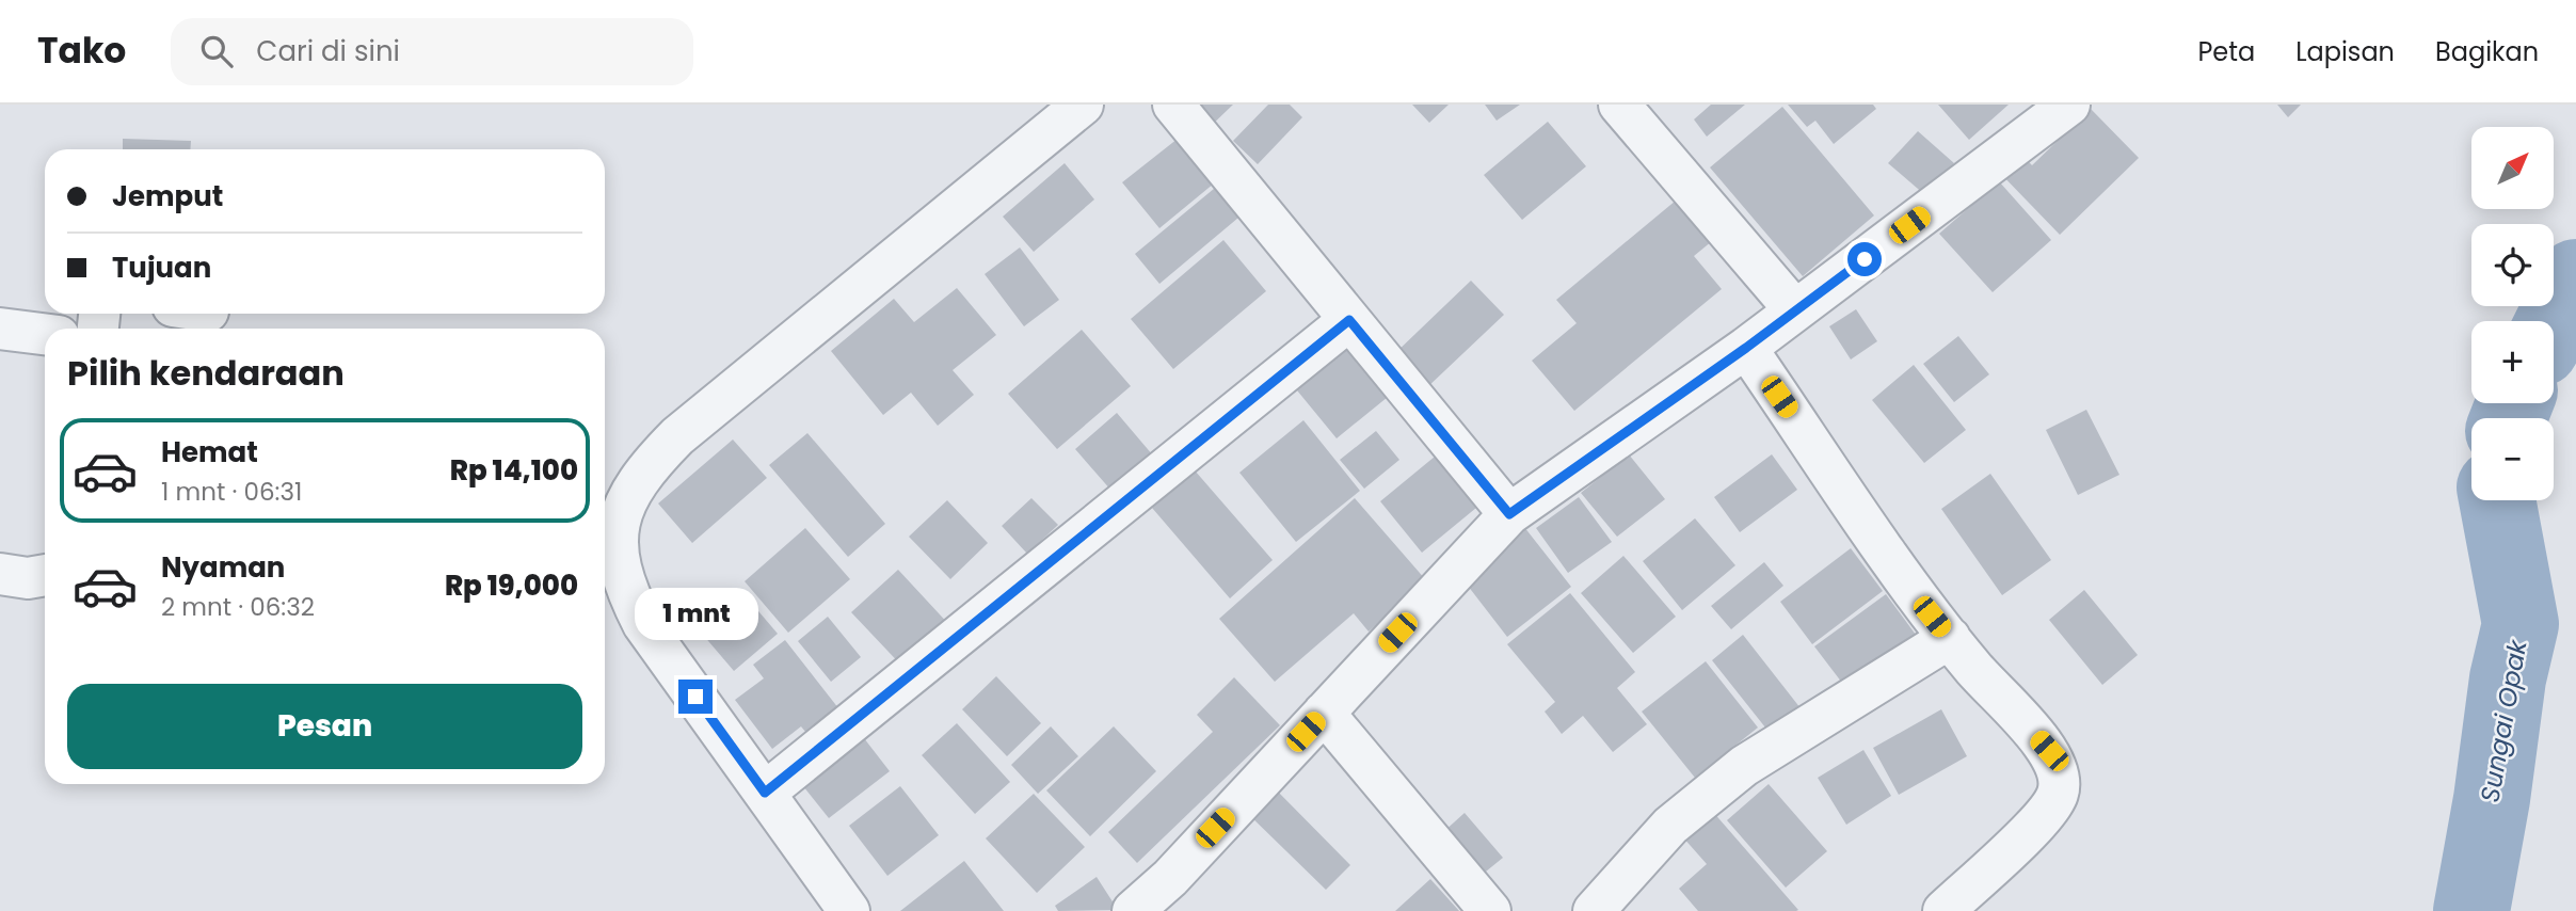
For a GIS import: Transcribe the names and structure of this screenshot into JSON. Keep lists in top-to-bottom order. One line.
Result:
{"water":["Sungai Opak"],"north":"top right","page":{"header":"Tako","search":"Cari di sini","nav":["Peta","Lapisan","Bagikan"],"map_buttons":["+","−"],"banner":["Jemput","Tujuan"],"heading":"Pilih kendaraan","list":[{"name":"Hemat","note":"1 mnt · 06:31","value":"Rp 14,100"},{"name":"Nyaman","note":"2 mnt · 06:32","value":"Rp 19,000"}],"bubble":"1 mnt","buttons":"Pesan"}}
